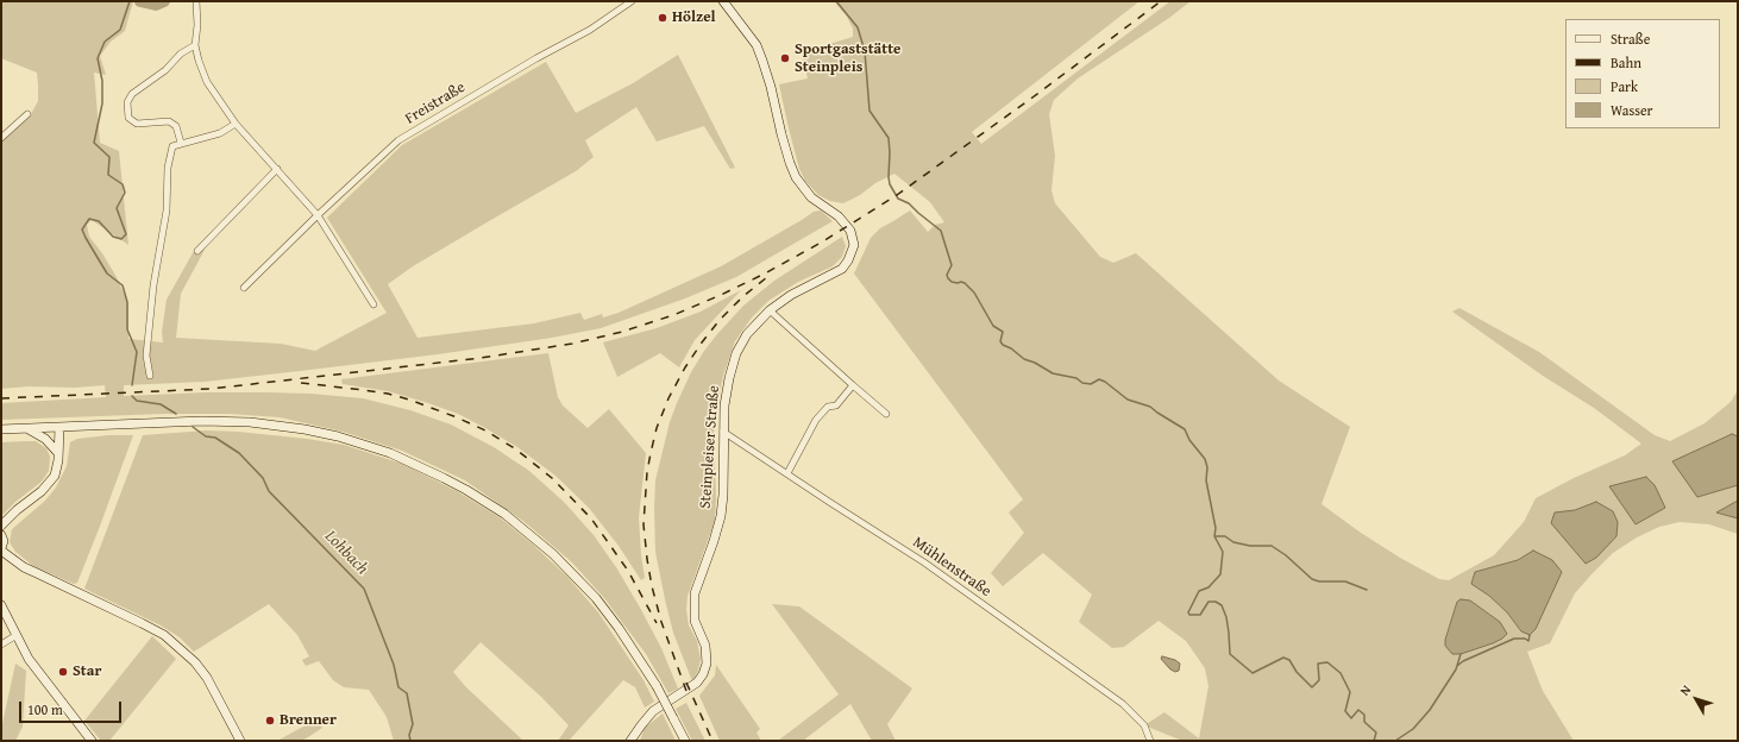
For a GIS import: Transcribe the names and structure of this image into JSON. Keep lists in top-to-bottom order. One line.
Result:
{"streets":{"street":["Freistraße","Steinpleiser Straße","Mühlenstraße"]},"crossings":[["Steinpleiser Straße","Mühlenstraße"]],"water":["Lohbach"],"places":["Hölzel","Sportgaststätte Steinpleis","Star","Brenner"],"legend":["Straße","Bahn","Park","Wasser"],"scale_bar":"100 m","north":"top left"}
